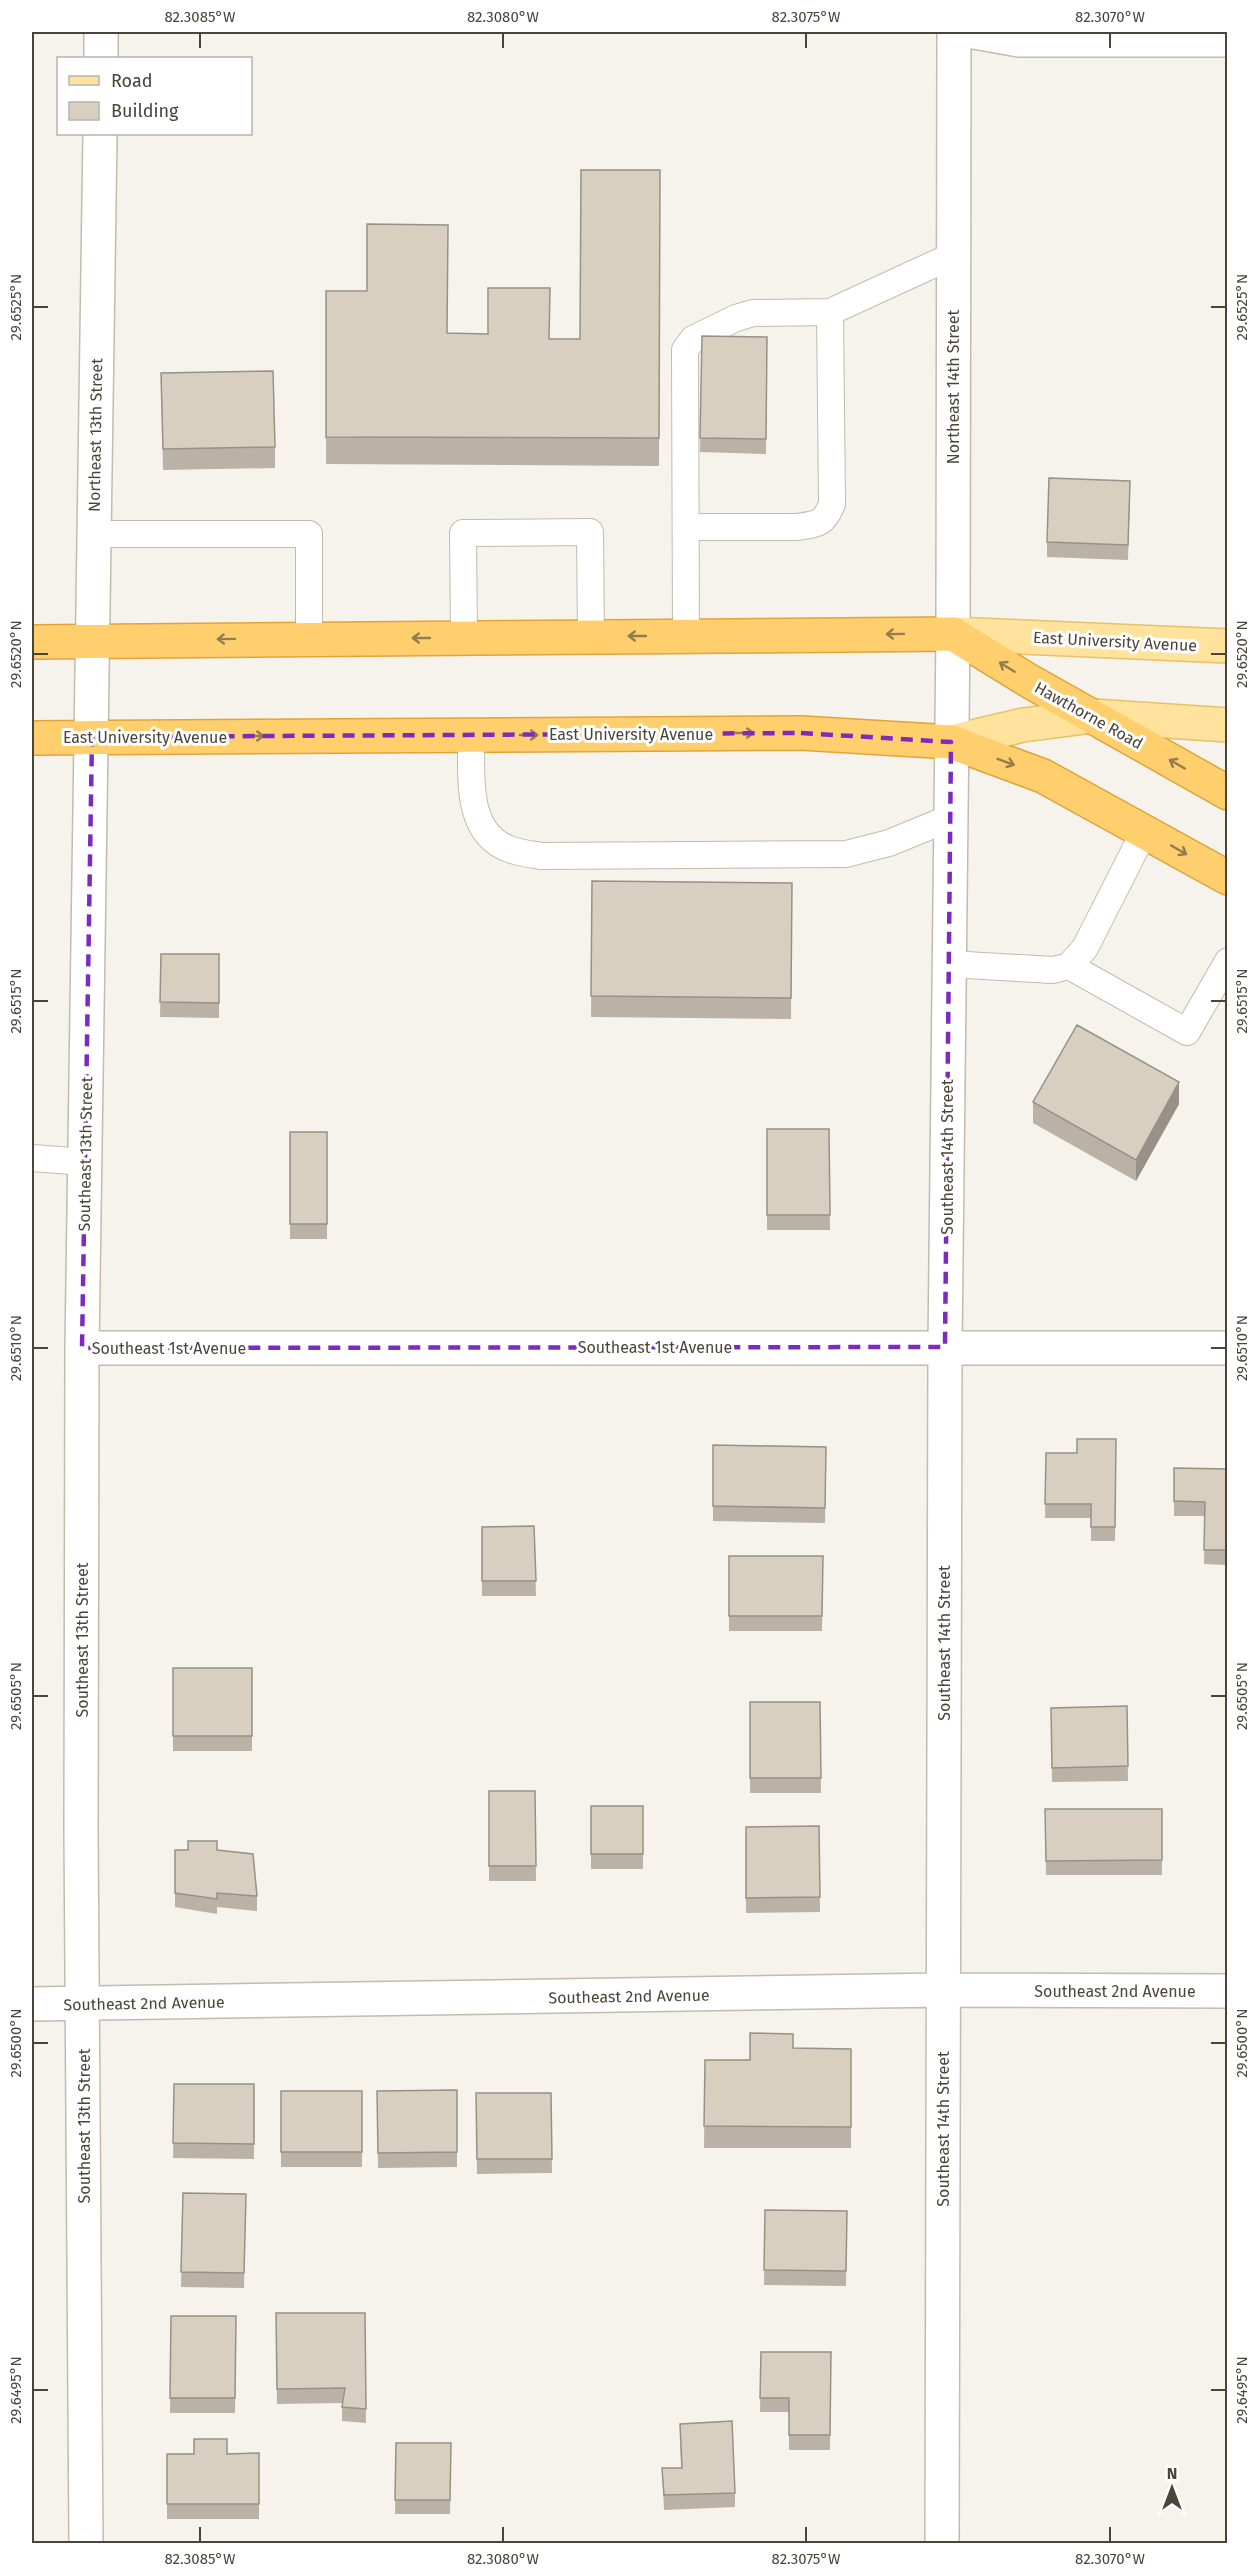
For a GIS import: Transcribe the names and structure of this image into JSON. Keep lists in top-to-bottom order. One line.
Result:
{"streets":{"highway":["East University Avenue","Hawthorne Road"],"street":["Northeast 14th Street","Northeast 13th Street","Southeast 13th Street","Southeast 14th Street","Southeast 1st Avenue","Southeast 2nd Avenue"]},"crossings":[["Northeast 14th Street","East University Avenue"],["Northeast 14th Street","Hawthorne Road"],["Northeast 14th Street","Southeast 14th Street"],["Northeast 13th Street","East University Avenue"],["Northeast 13th Street","Southeast 13th Street"],["East University Avenue","Hawthorne Road"],["East University Avenue","Southeast 13th Street"],["East University Avenue","Southeast 14th Street"],["Southeast 13th Street","Southeast 1st Avenue"],["Southeast 13th Street","Southeast 2nd Avenue"],["Southeast 14th Street","Southeast 1st Avenue"],["Southeast 14th Street","Southeast 2nd Avenue"]],"legend":["Road","Building"],"north":"top","coordinates":["82.3085°W","82.3080°W","82.3075°W","82.3070°W","29.6525°N","29.6520°N","29.6515°N","29.6510°N","29.6505°N","29.6500°N","29.6495°N"]}
